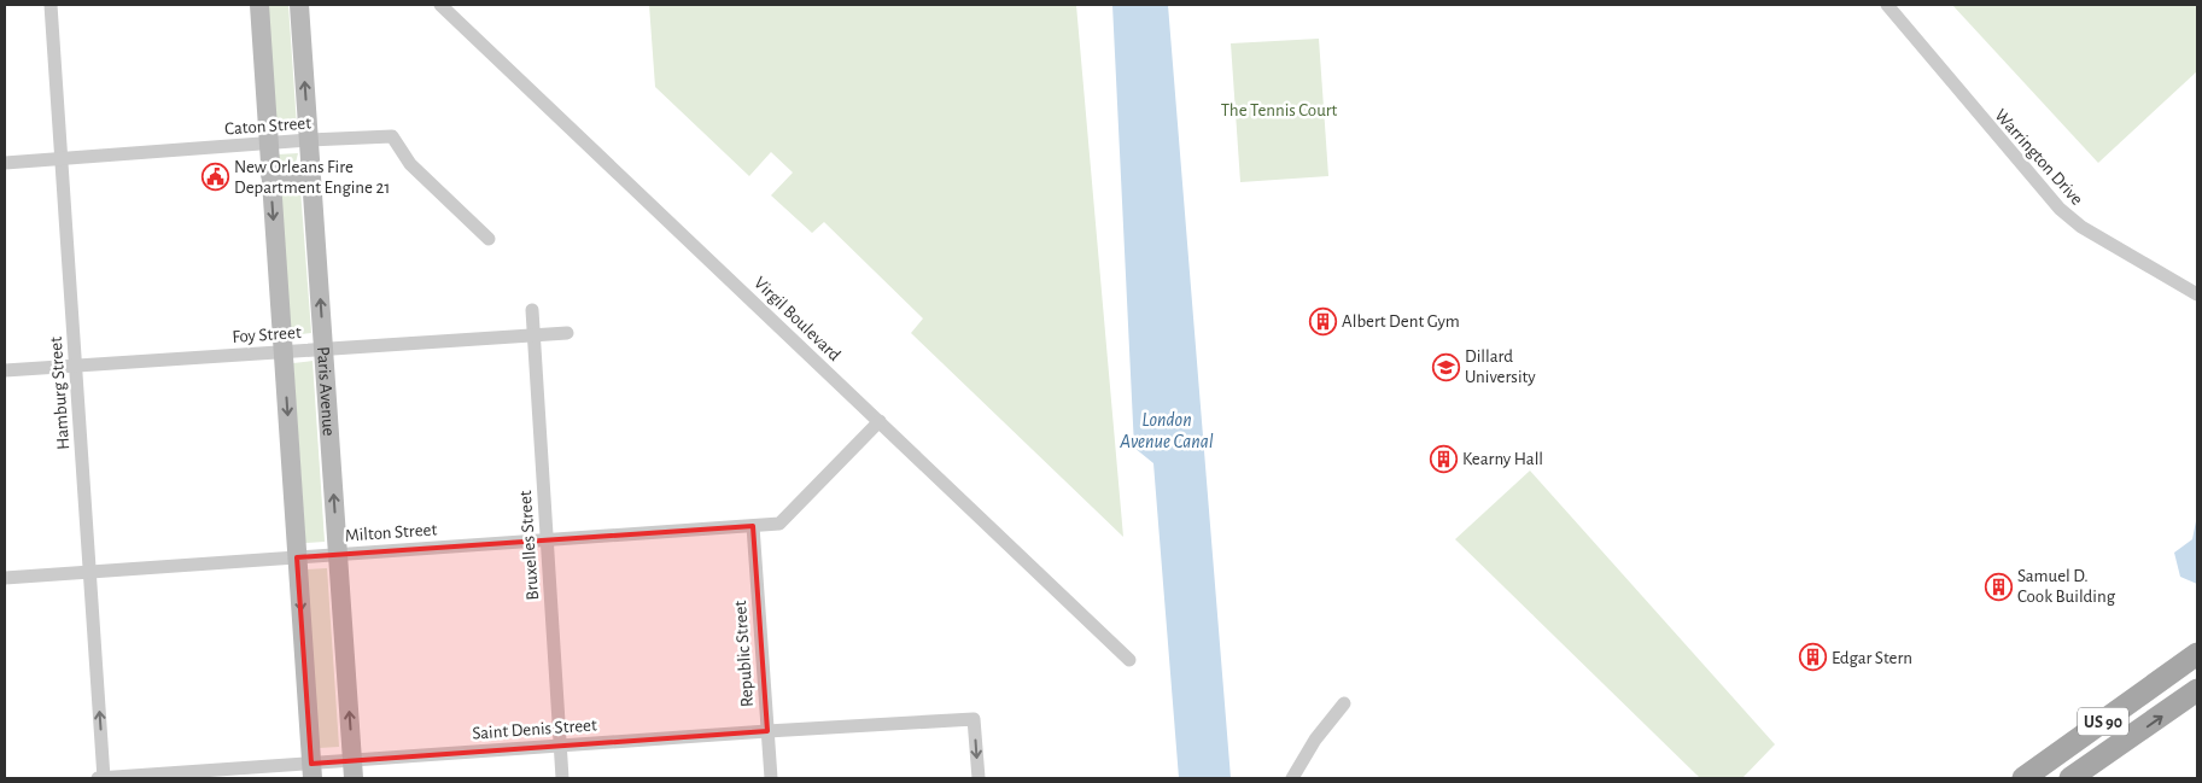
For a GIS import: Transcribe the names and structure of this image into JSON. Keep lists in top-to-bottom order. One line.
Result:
{"streets":{"main road":["US 90"],"street":["Caton Street","Warrington Drive","Virgil Boulevard","Foy Street","Paris Avenue","Hamburg Street","Milton Street","Bruxelles Street","Republic Street","Saint Denis Street"]},"crossings":[["Caton Street","Paris Avenue"],["Caton Street","Hamburg Street"],["Virgil Boulevard","Milton Street"],["Foy Street","Paris Avenue"],["Foy Street","Hamburg Street"],["Foy Street","Bruxelles Street"],["Paris Avenue","Milton Street"],["Paris Avenue","Saint Denis Street"],["Hamburg Street","Milton Street"],["Hamburg Street","Saint Denis Street"],["Milton Street","Bruxelles Street"],["Milton Street","Republic Street"],["Bruxelles Street","Saint Denis Street"],["Republic Street","Saint Denis Street"]],"water":["London Avenue Canal"],"parks":["The Tennis Court"],"places":{"public building":["New Orleans Fire Department Engine 21"],"building":["Albert Dent Gym","Kearny Hall","Samuel D. Cook Building","Edgar Stern"],"school or university":["Dillard University"]}}
